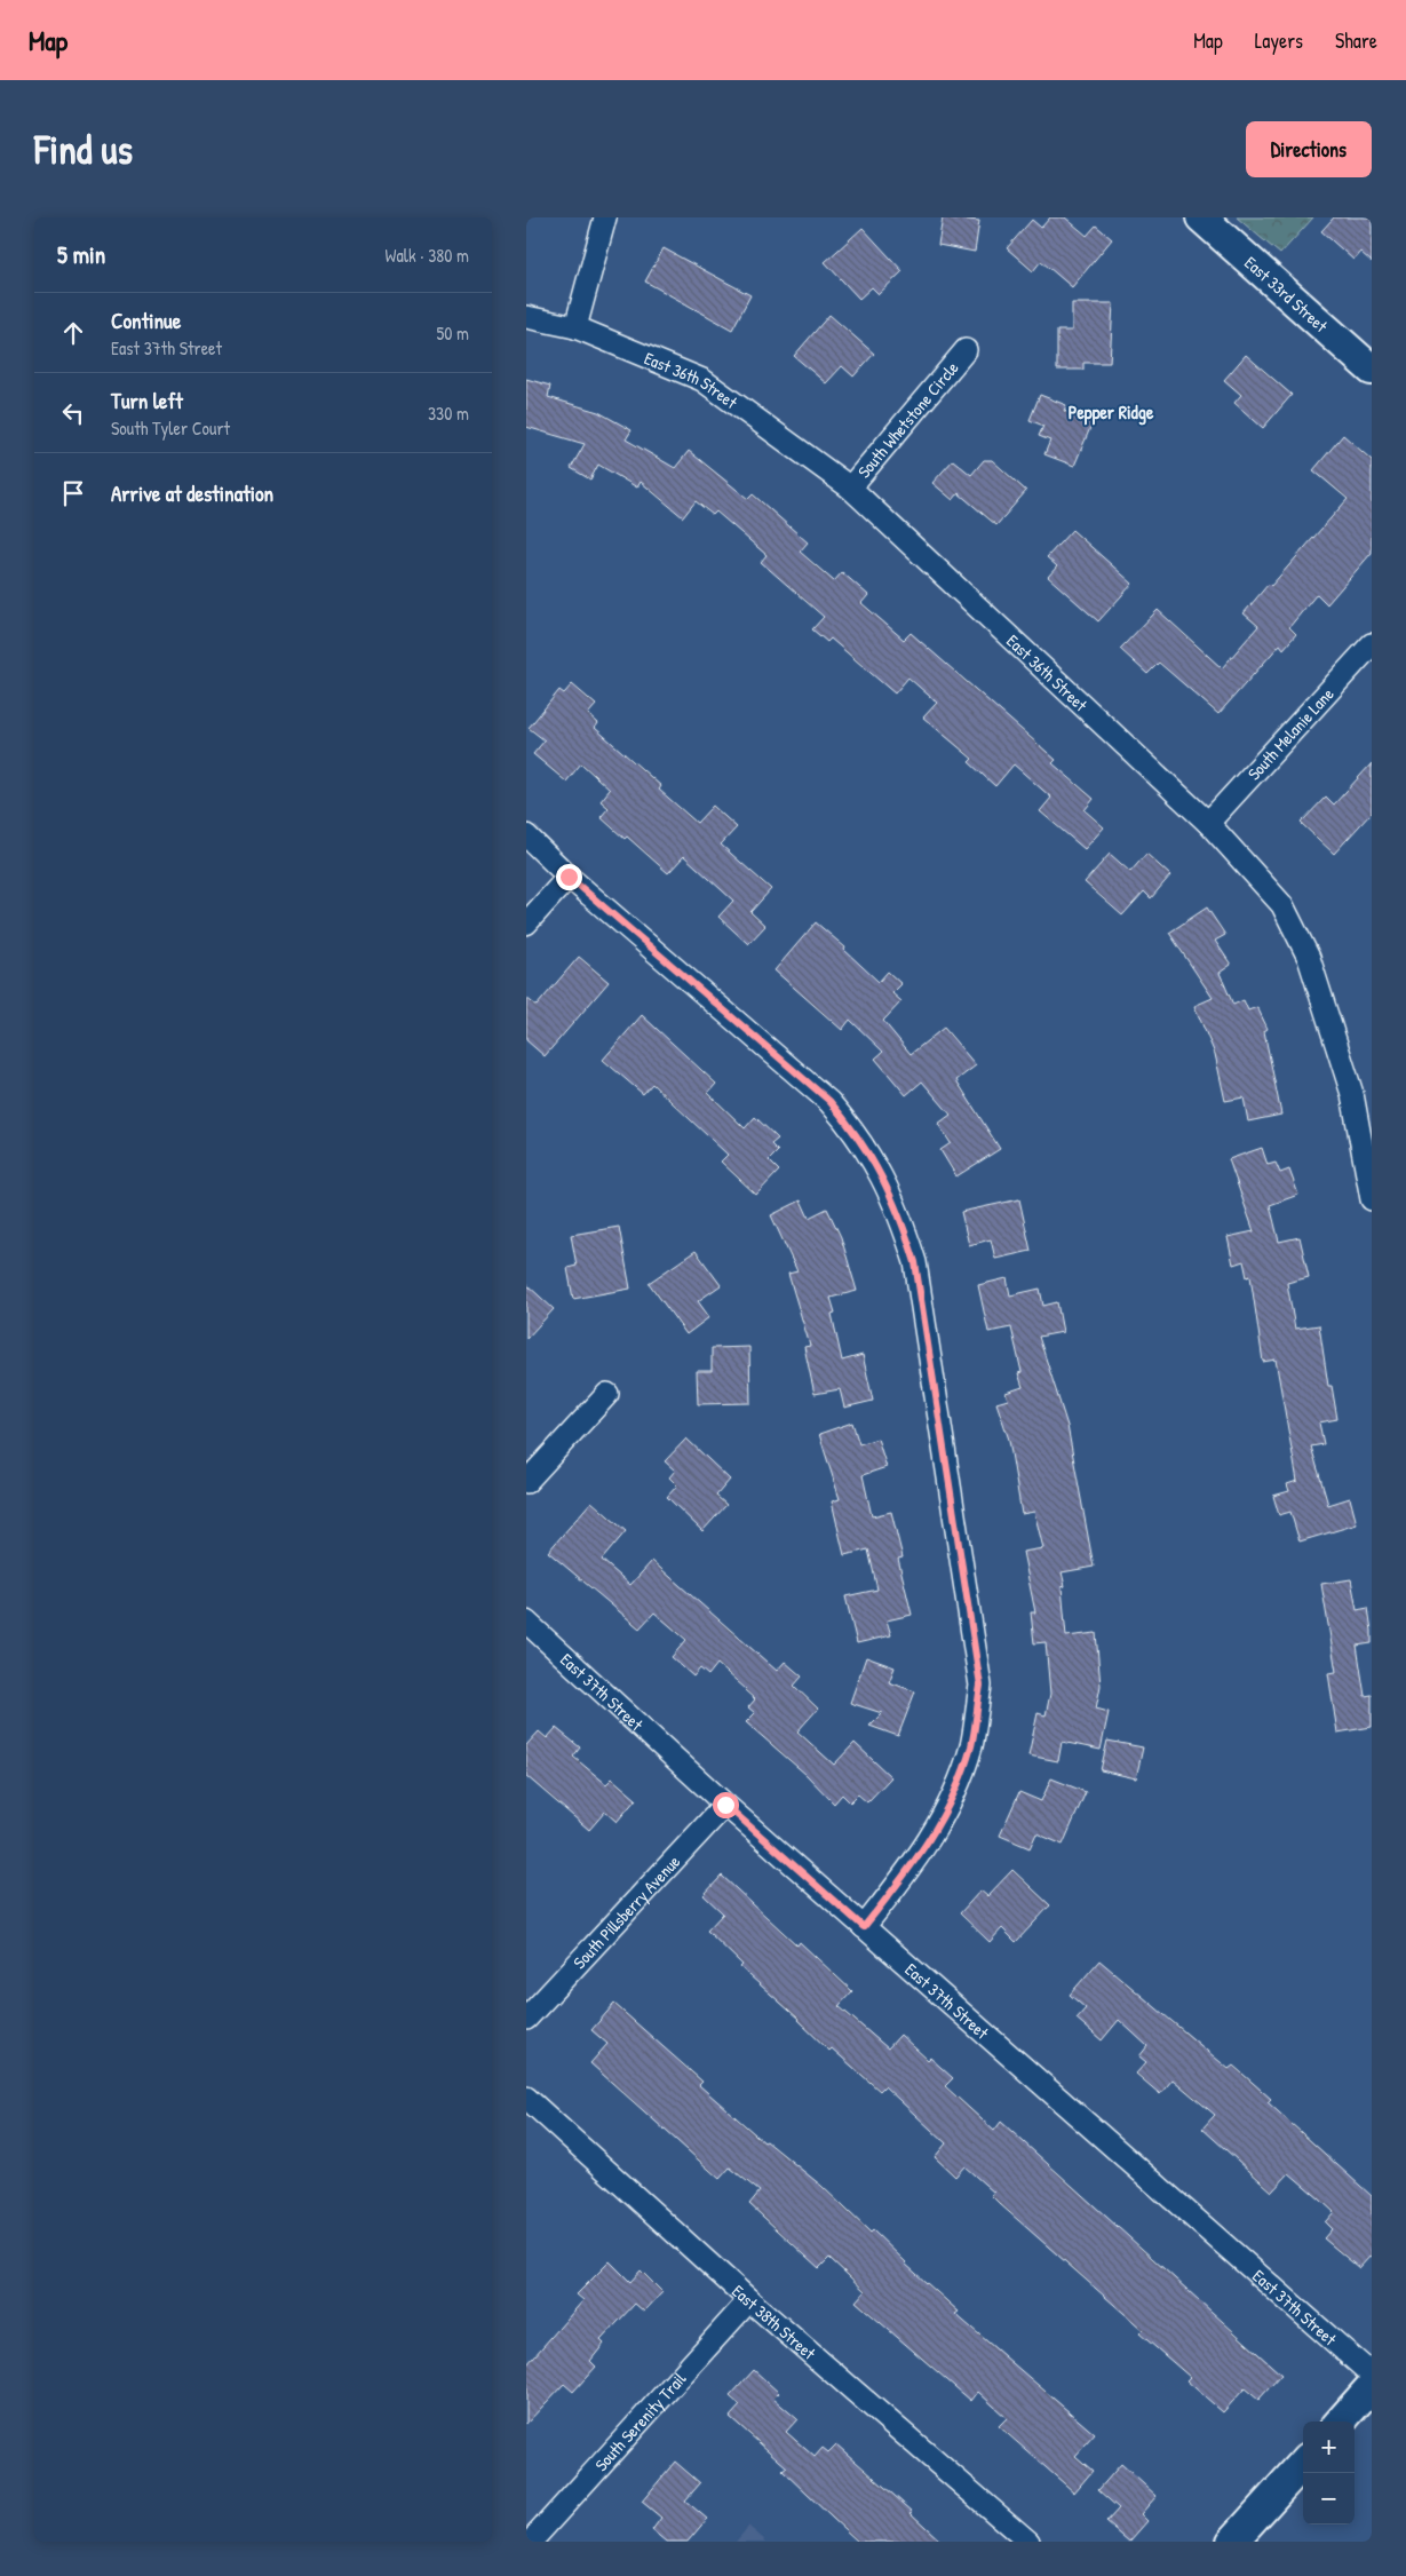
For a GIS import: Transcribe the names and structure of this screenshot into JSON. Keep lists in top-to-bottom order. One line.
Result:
{"streets":{"street":["East 33rd Street","East 36th Street","South Whetstone Circle","South Melanie Lane","East 37th Street","South Pillsberry Avenue","East 38th Street","South Serenity Trail"]},"crossings":[["East 36th Street","South Whetstone Circle"],["East 36th Street","South Melanie Lane"],["East 37th Street","South Pillsberry Avenue"],["East 38th Street","South Serenity Trail"]],"districts":["Pepper Ridge"],"page":{"header":"Map","nav":["Map","Layers","Share"],"buttons":"Directions","title":"Find us","heading":["5 min","Walk · 380 m"],"list":[["Continue","East 37th Street","50 m"],["Turn left","South Tyler Court","330 m"],"Arrive at destination"],"map_buttons":["+","−"]}}
